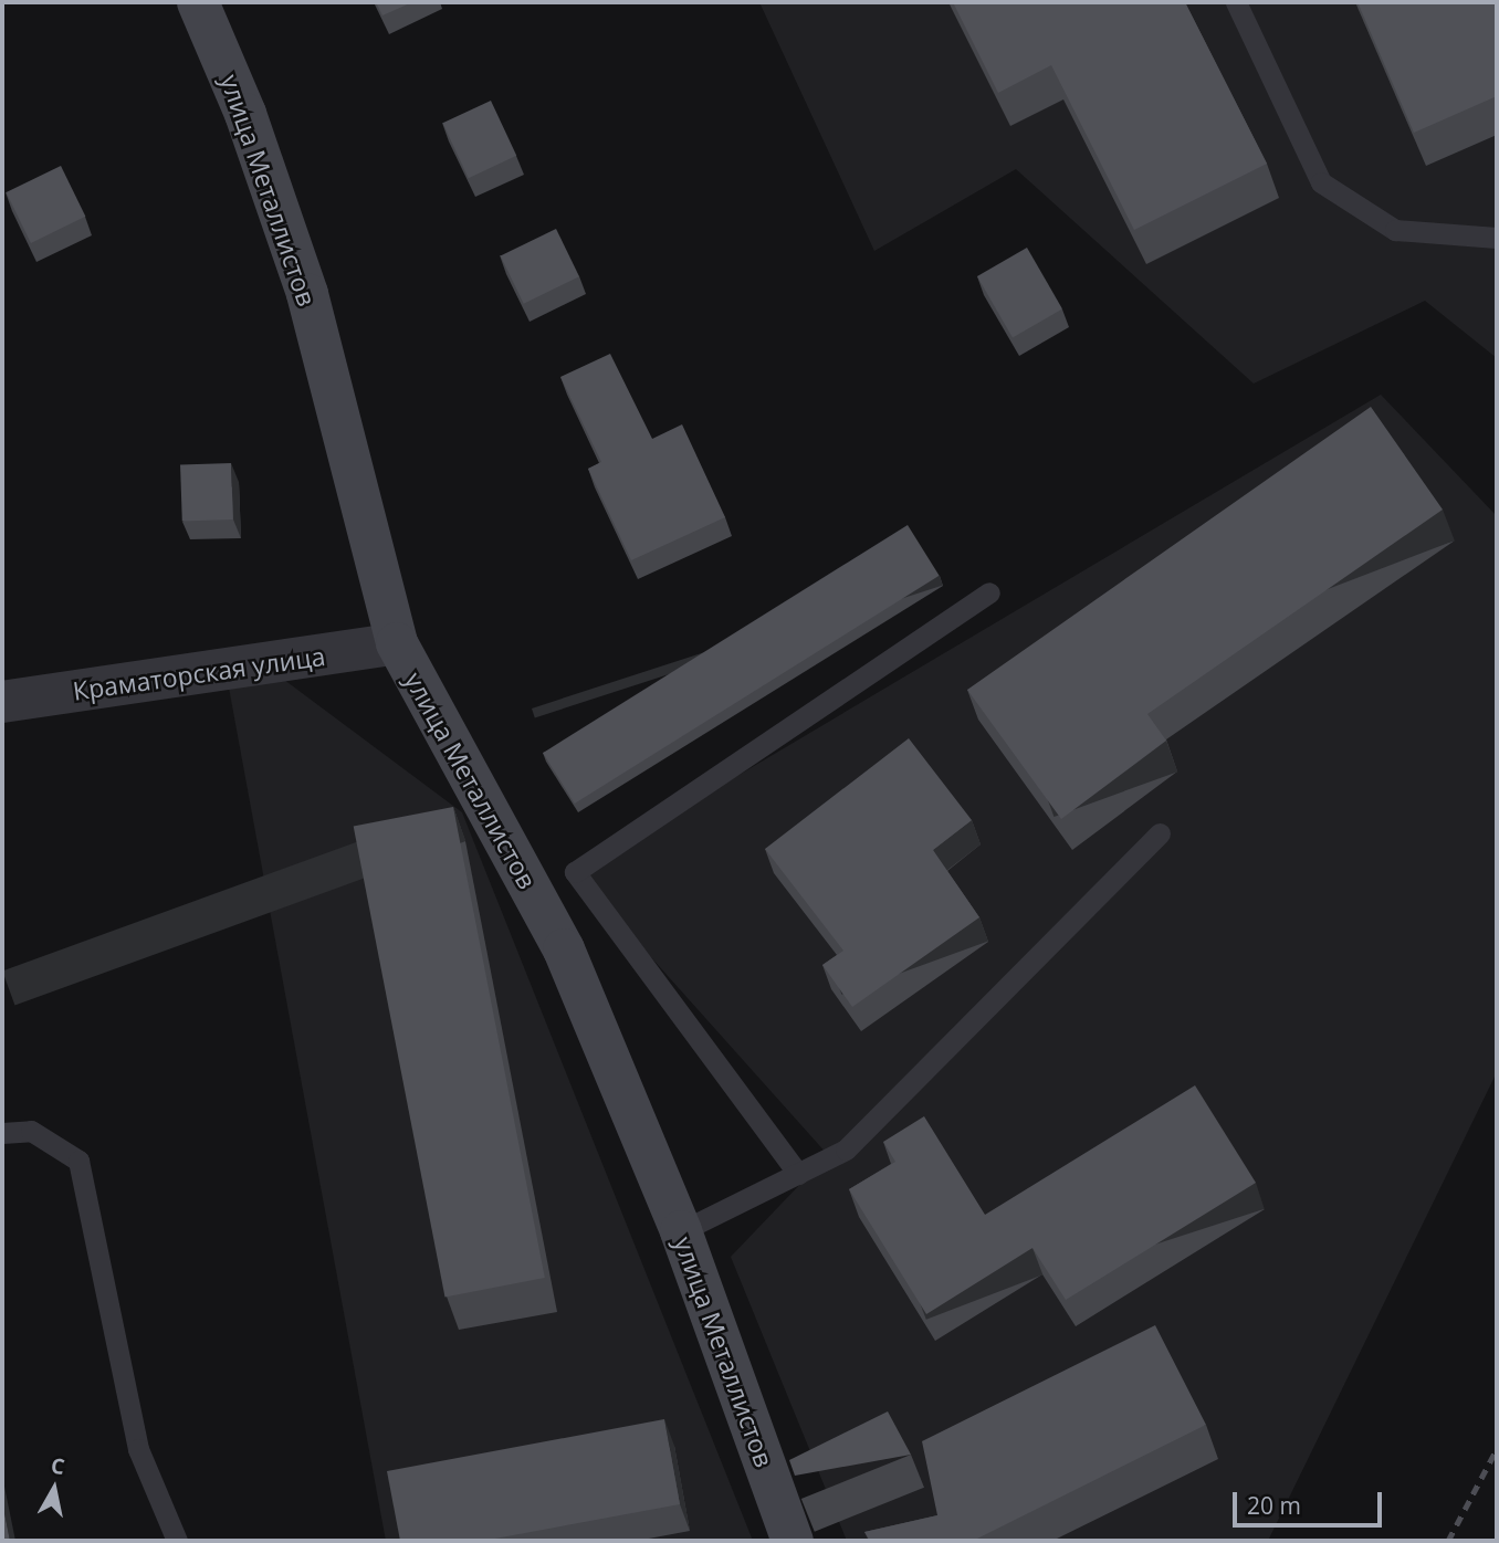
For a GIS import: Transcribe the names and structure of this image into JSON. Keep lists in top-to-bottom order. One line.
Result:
{"streets":{"street":["улица Металлистов","Краматорская улица"]},"crossings":[["улица Металлистов","Краматорская улица"]],"scale_bar":"20 m","north":"top"}
